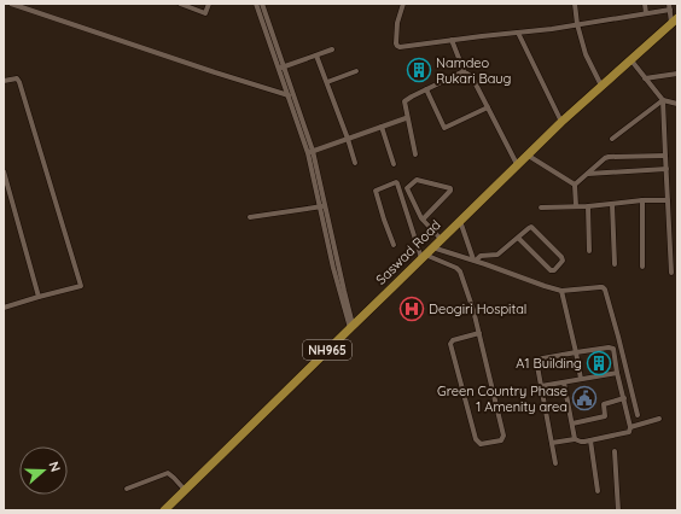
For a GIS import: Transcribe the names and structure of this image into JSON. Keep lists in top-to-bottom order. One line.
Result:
{"streets":{"highway":["Saswad Road","NH965"]},"places":{"building":["Namdeo Rukari Baug","A1 Building"],"hospital":["Deogiri Hospital"],"public building":["Green Country Phase 1 Amenity area"]},"north":"right"}
